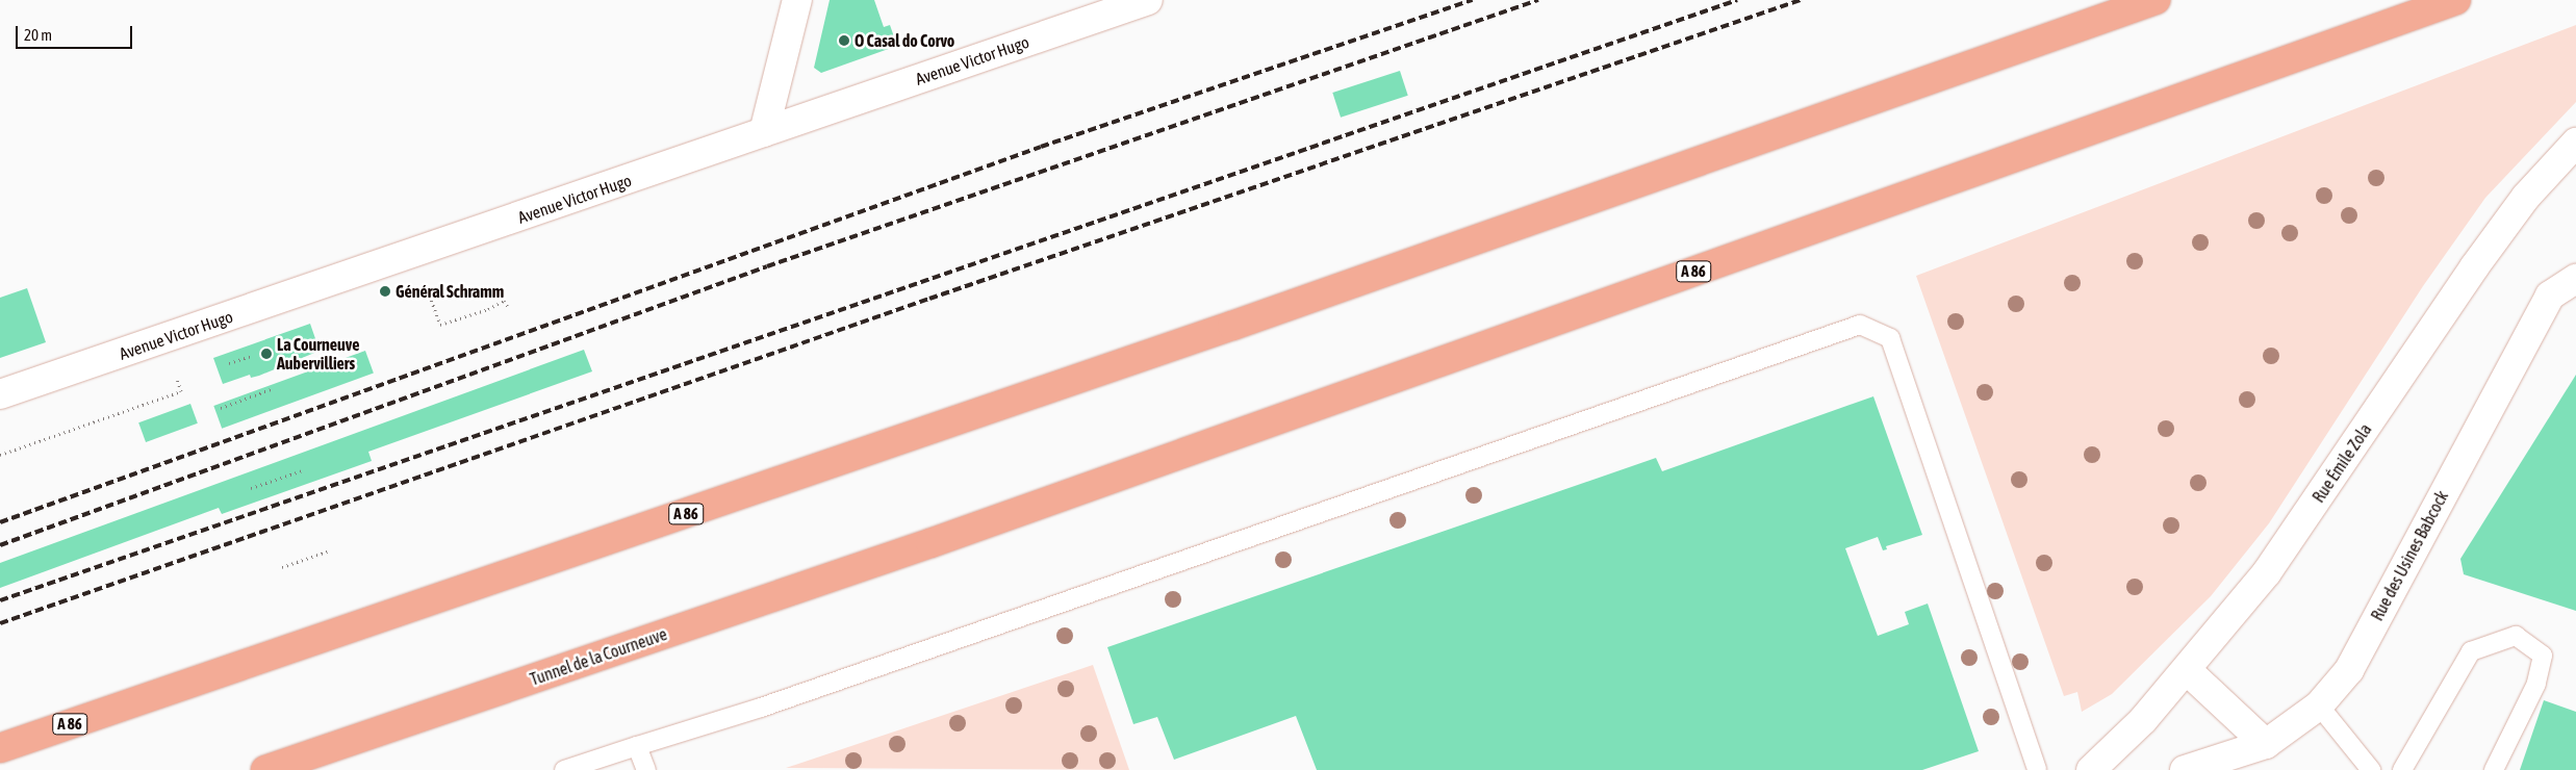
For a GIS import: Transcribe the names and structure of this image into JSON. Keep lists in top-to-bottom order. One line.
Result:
{"streets":{"highway":["A 86","Tunnel de la Courneuve"],"street":["Avenue Victor Hugo","Rue Émile Zola","Rue des Usines Babcock"]},"places":["O Casal do Corvo","Général Schramm","La Courneuve Aubervilliers"],"scale_bar":"20 m"}
